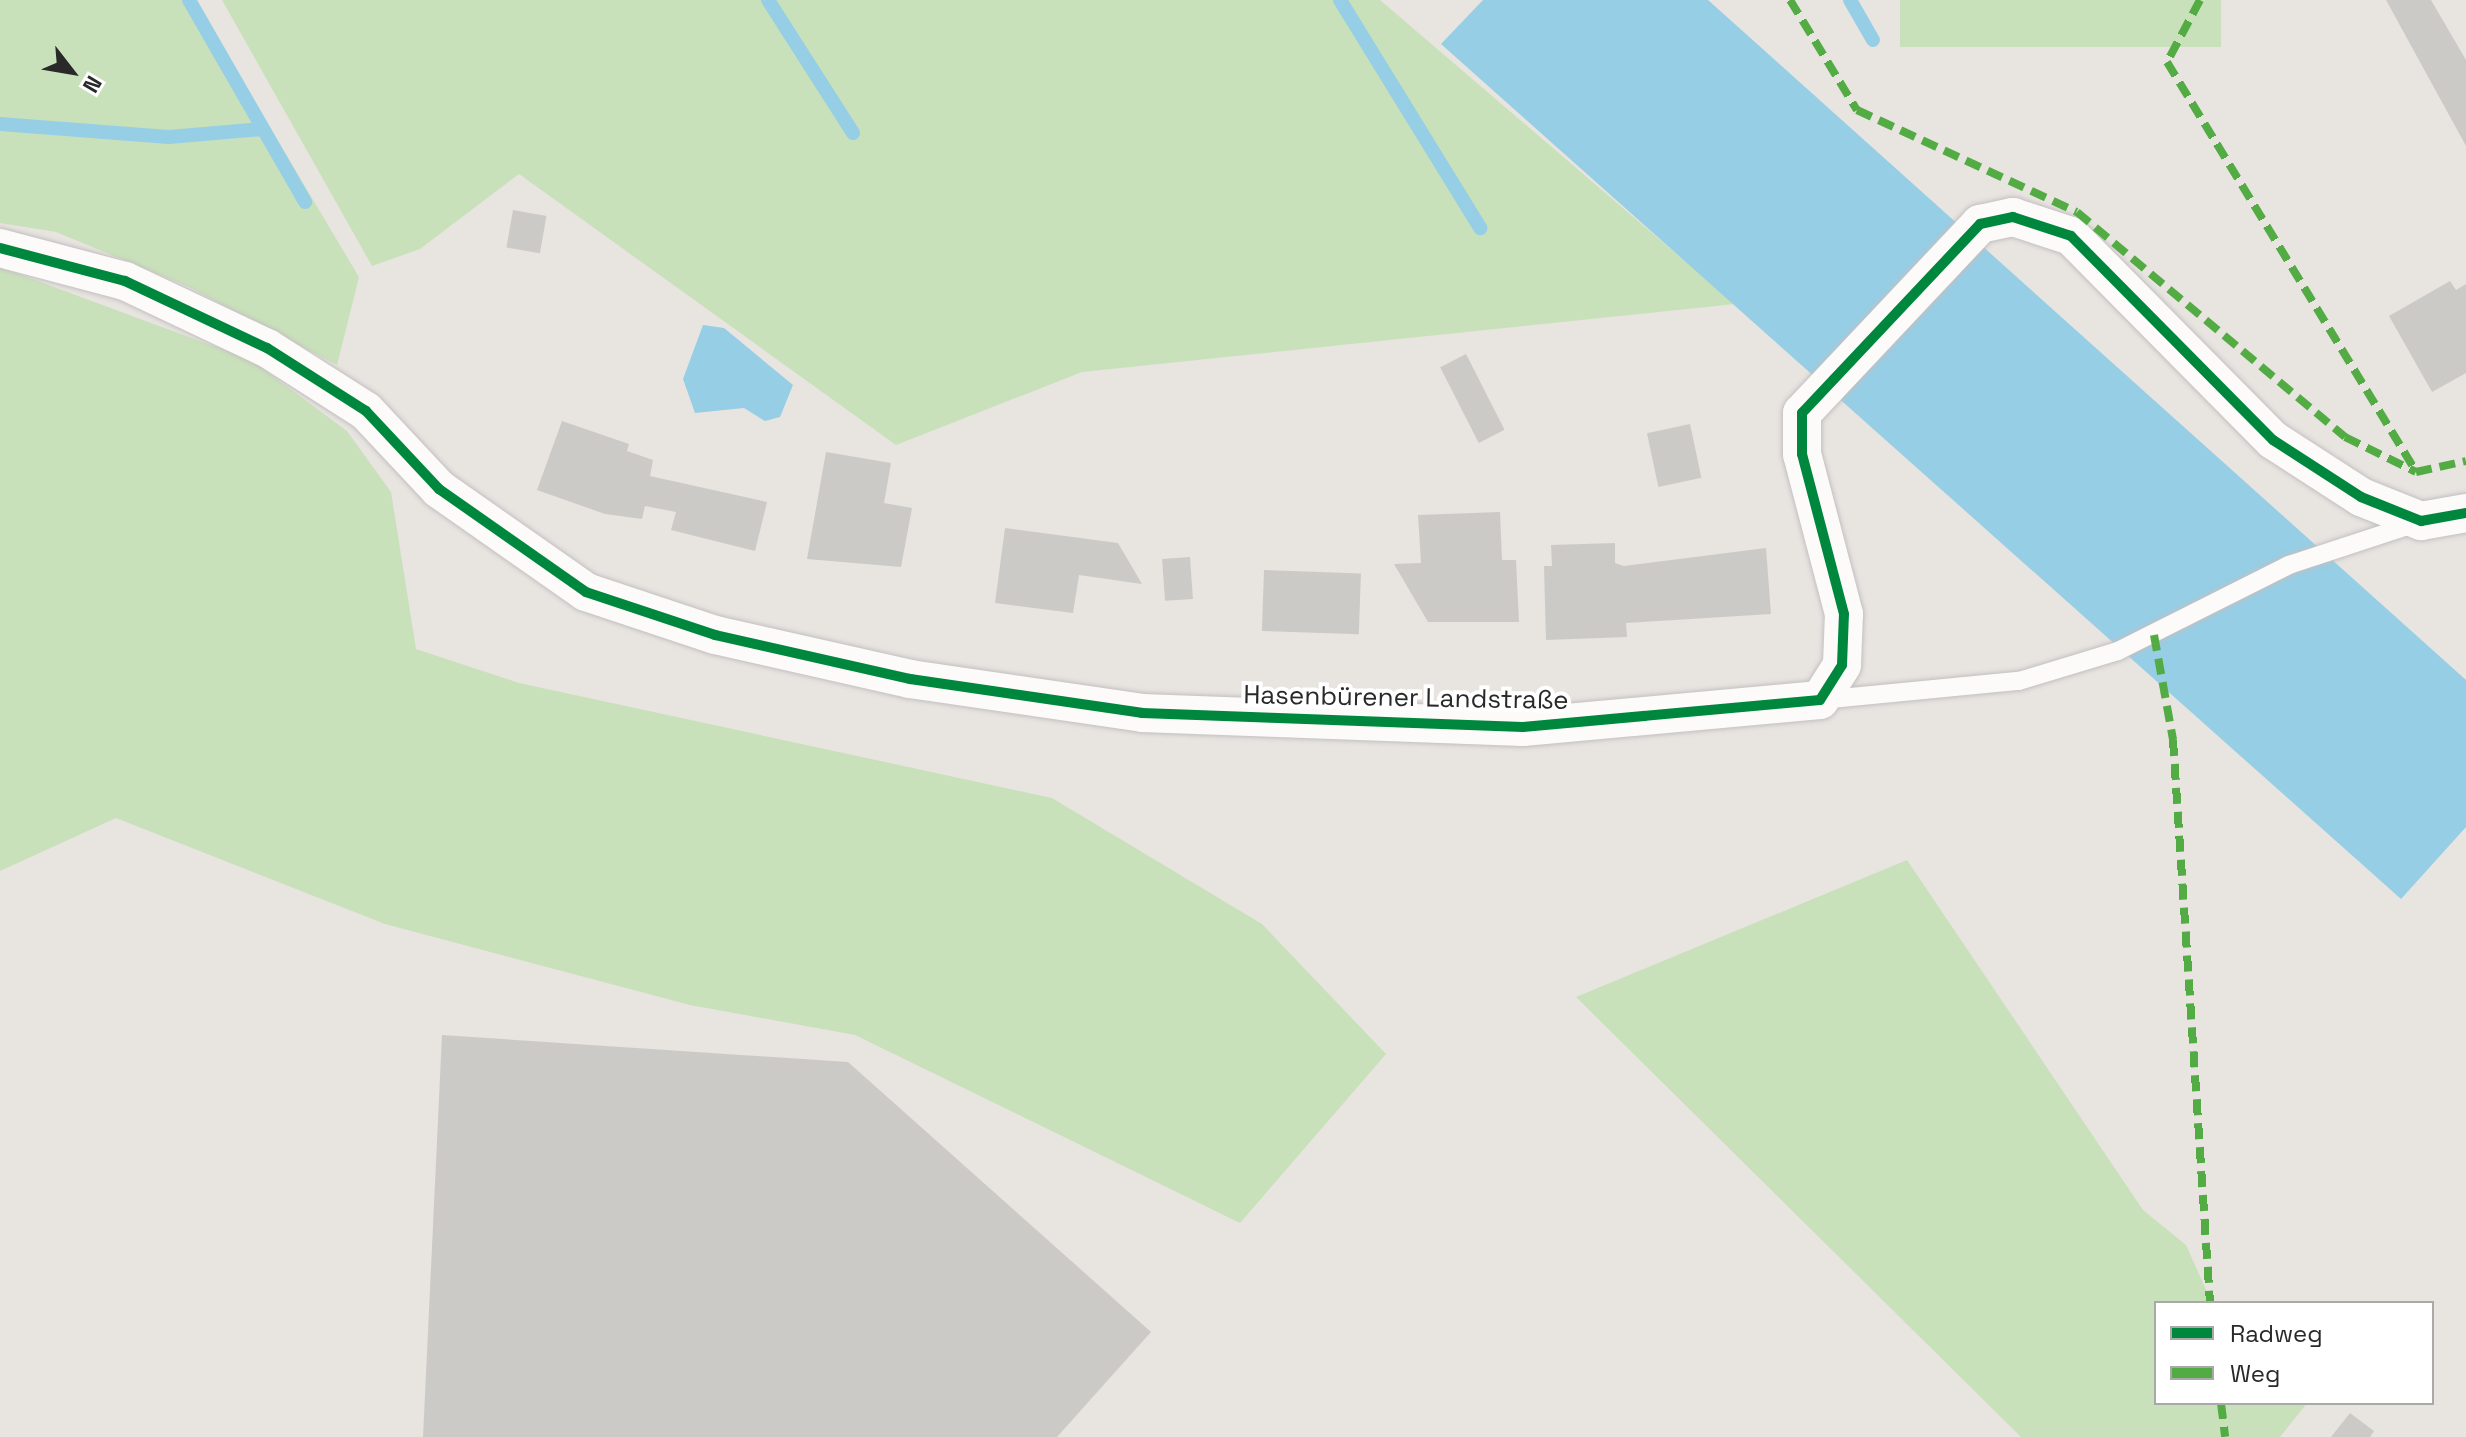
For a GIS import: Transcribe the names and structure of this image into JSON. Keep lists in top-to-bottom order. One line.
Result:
{"streets":{"street":["Hasenbürener Landstraße"]},"legend":["Radweg","Weg"],"north":"bottom right"}
